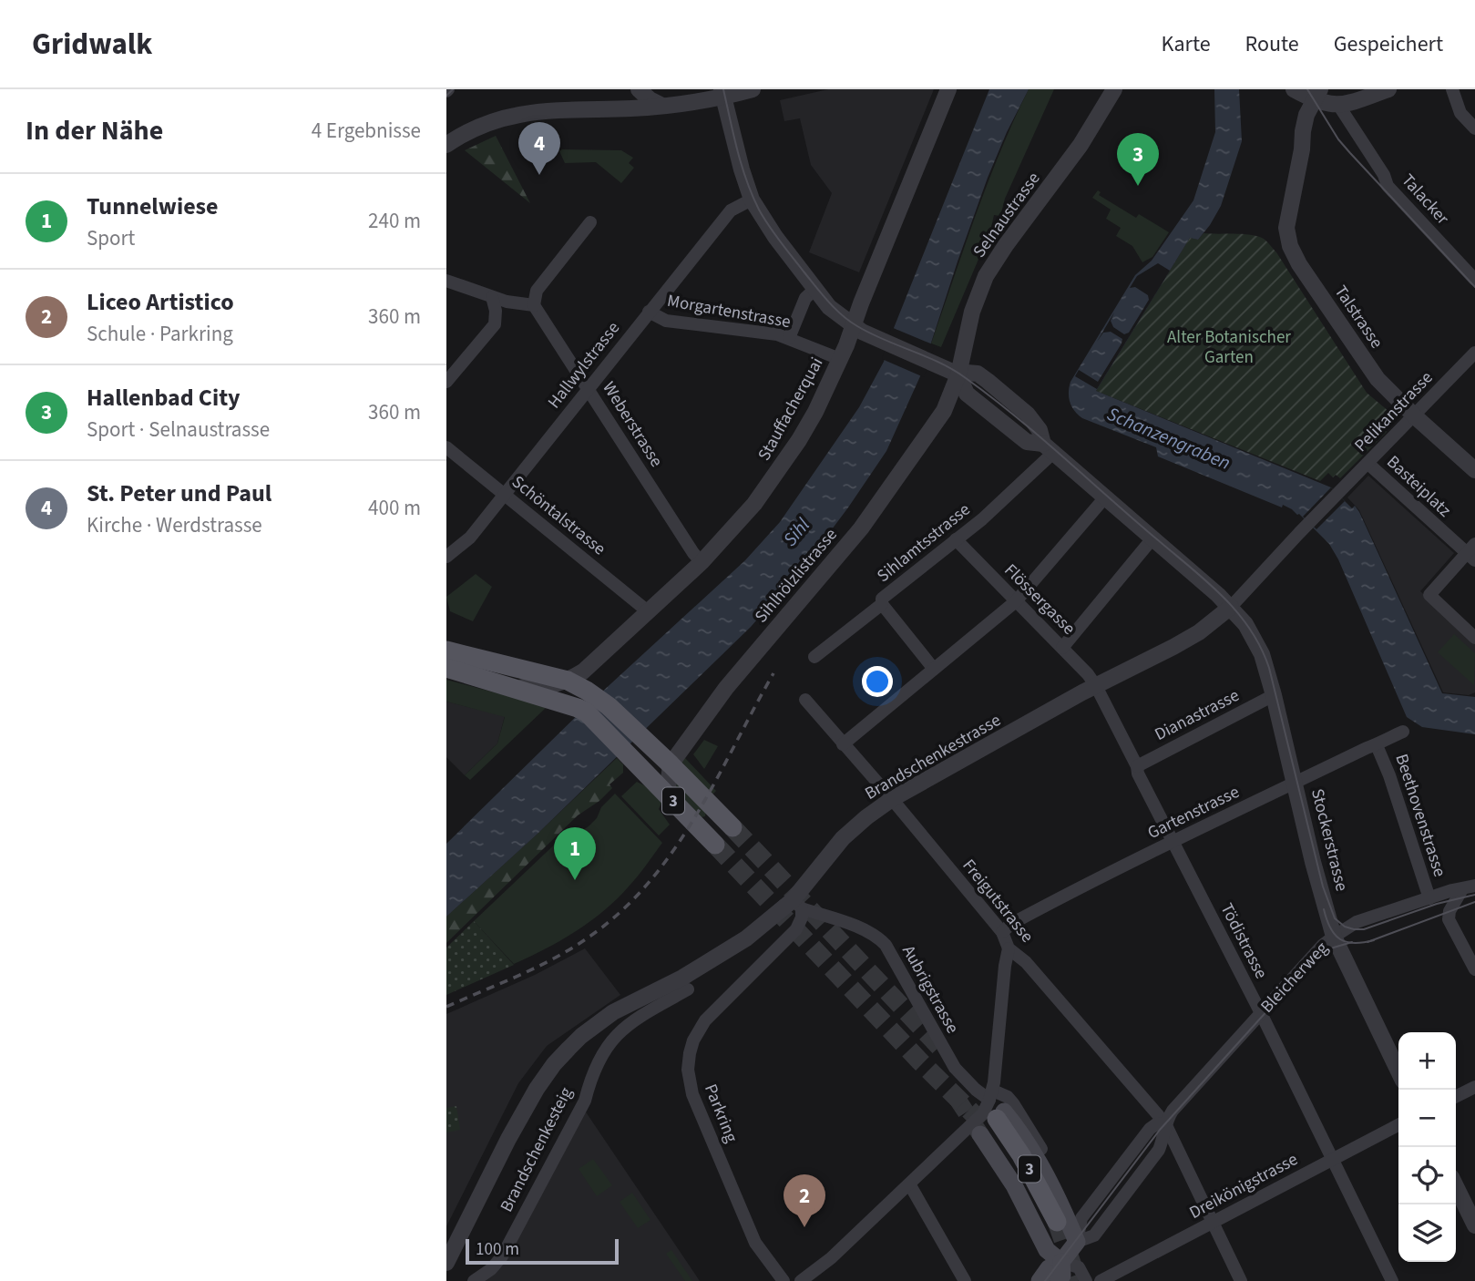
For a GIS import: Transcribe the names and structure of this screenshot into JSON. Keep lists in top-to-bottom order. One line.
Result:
{"streets":{"main road":["3","Bleicherweg"],"street":["Talacker","Selnaustrasse","Morgartenstrasse","Talstrasse","Hallwylstrasse","Stauffacherquai","Pelikanstrasse","Weberstrasse","Basteiplatz","Schöntalstrasse","Sihlamtsstrasse","Sihlhölzlistrasse","Flössergasse","Dianastrasse","Brandschenkestrasse","Gartenstrasse","Beethovenstrasse","Stockerstrasse","Freigutstrasse","Tödistrasse","Aubrigstrasse","Parkring","Brandschenkesteig","Dreikönigstrasse"]},"crossings":[["Selnaustrasse","Sihlhölzlistrasse"],["Morgartenstrasse","Hallwylstrasse"],["Morgartenstrasse","Stauffacherquai"],["Talstrasse","Pelikanstrasse"],["Hallwylstrasse","Weberstrasse"],["Hallwylstrasse","Schöntalstrasse"],["Stauffacherquai","Weberstrasse"],["Stauffacherquai","Schöntalstrasse"],["Stauffacherquai","3"],["Pelikanstrasse","Basteiplatz"],["Pelikanstrasse","Brandschenkestrasse"],["Sihlamtsstrasse","Flössergasse"],["Sihlhölzlistrasse","3"],["Flössergasse","Brandschenkestrasse"],["Flössergasse","Tödistrasse"],["Dianastrasse","Stockerstrasse"],["Dianastrasse","Tödistrasse"],["Brandschenkestrasse","Stockerstrasse"],["Brandschenkestrasse","Freigutstrasse"],["Brandschenkestrasse","Tödistrasse"],["Brandschenkestrasse","Aubrigstrasse"],["Brandschenkestrasse","Parkring"],["Gartenstrasse","Beethovenstrasse"],["Gartenstrasse","Stockerstrasse"],["Gartenstrasse","Freigutstrasse"],["Gartenstrasse","Tödistrasse"],["Beethovenstrasse","Bleicherweg"],["Stockerstrasse","Bleicherweg"],["Freigutstrasse","Bleicherweg"],["Freigutstrasse","Dreikönigstrasse"],["Tödistrasse","Bleicherweg"],["Tödistrasse","Dreikönigstrasse"],["Aubrigstrasse","Parkring"]],"water":["Schanzengraben","Sihl"],"parks":["Alter Botanischer Garten"],"scale_bar":"100 m","page":{"header":"Gridwalk","nav":["Karte","Route","Gespeichert"],"heading":["In der Nähe","4 Ergebnisse"],"pins":["4","3","1","2"],"list":[{"mark":"1","name":"Tunnelwiese","note":"Sport","value":"240 m"},{"mark":"2","name":"Liceo Artistico","note":"Schule · Parkring","value":"360 m"},{"mark":"3","name":"Hallenbad City","note":"Sport · Selnaustrasse","value":"360 m"},{"mark":"4","name":"St. Peter und Paul","note":"Kirche · Werdstrasse","value":"400 m"}],"map_buttons":["+","−"],"scale":"100 m"}}
